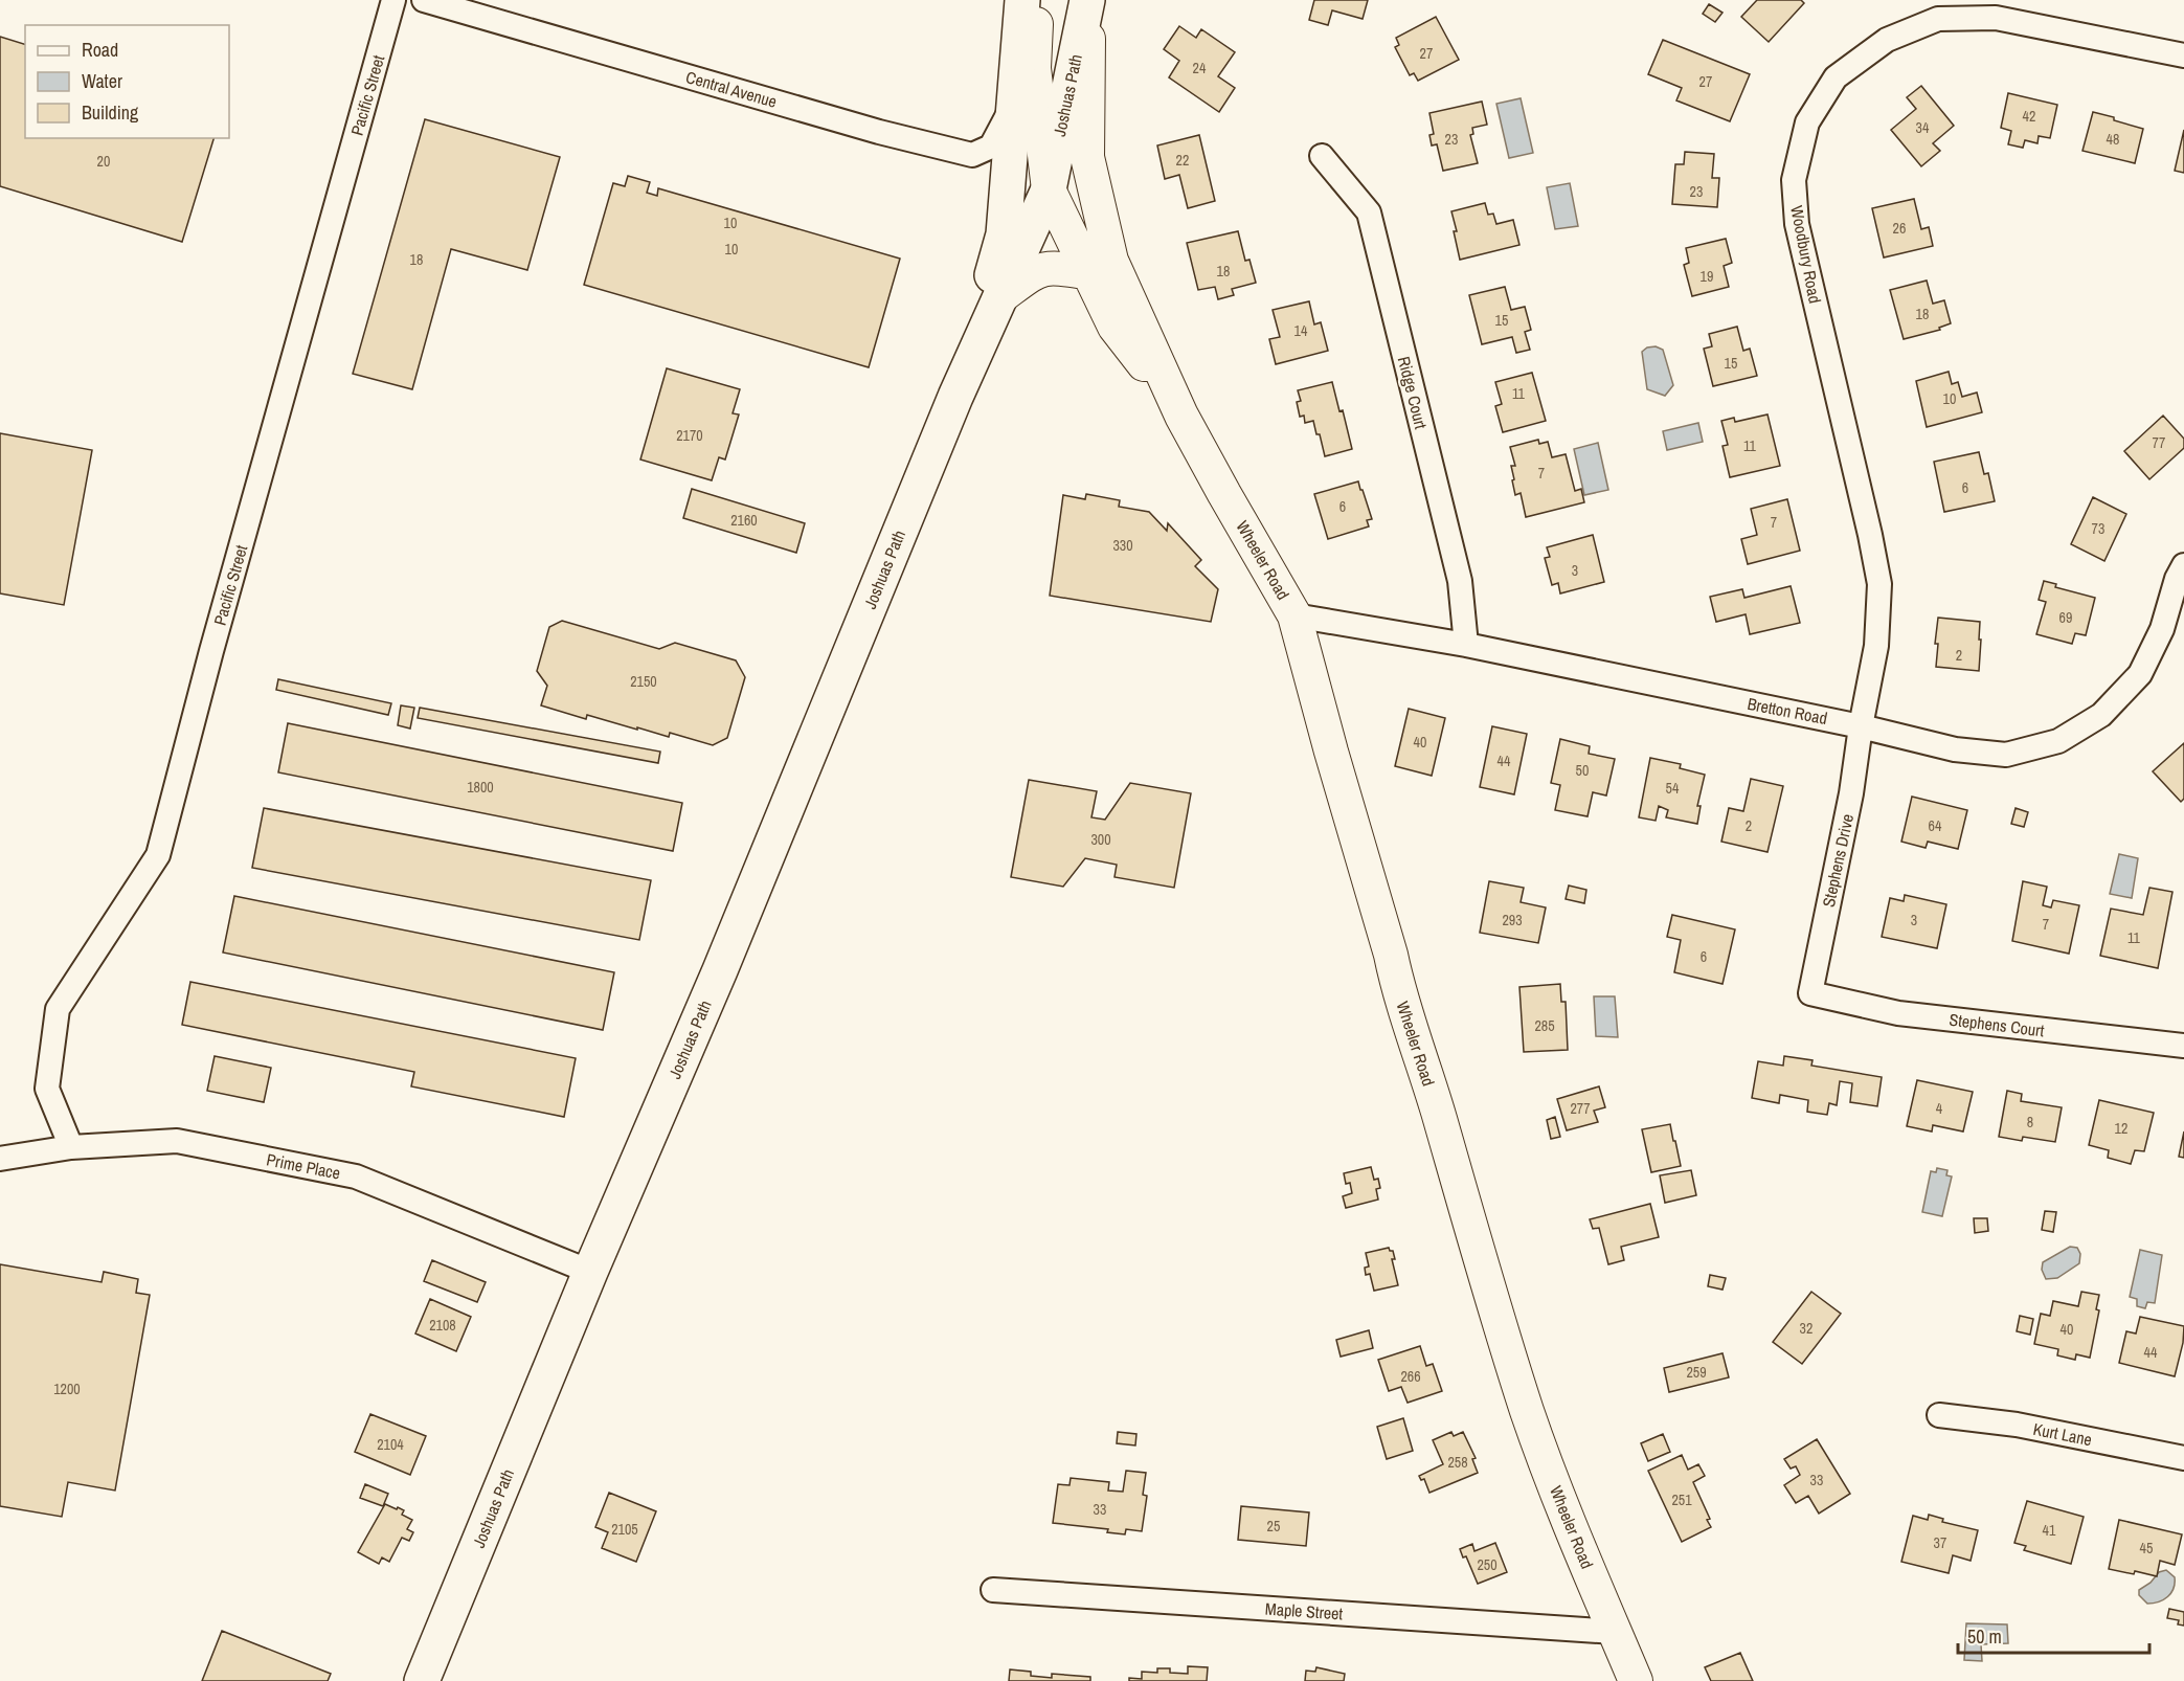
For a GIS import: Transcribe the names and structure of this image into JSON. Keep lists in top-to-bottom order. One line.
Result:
{"streets":{"main road":["Joshuas Path","Wheeler Road"],"street":["Central Avenue","Pacific Street","Woodbury Road","Ridge Court","Bretton Road","Stephens Drive","Stephens Court","Prime Place","Kurt Lane","Maple Street"]},"crossings":[["Central Avenue","Joshuas Path"],["Pacific Street","Prime Place"],["Joshuas Path","Wheeler Road"],["Joshuas Path","Prime Place"],["Woodbury Road","Bretton Road"],["Woodbury Road","Stephens Drive"],["Ridge Court","Bretton Road"],["Wheeler Road","Bretton Road"],["Wheeler Road","Maple Street"],["Bretton Road","Stephens Drive"],["Stephens Drive","Stephens Court"]],"house_numbers":["27","24","27","42","34","23","48","22","20","23","10","26","10","18","18","19","18","15","14","15","11","10","2170","77","11","7","6","6","2160","7","73","330","3","69","2","2150","40","44","50","1800","54","2","64","300","293","3","7","11","6","285","277","4","8","12","2108","32","40","44","259","266","1200","2104","258","33","251","33","25","2105","41","37","45","250"],"legend":["Road","Water","Building"],"scale_bar":"50 m"}
